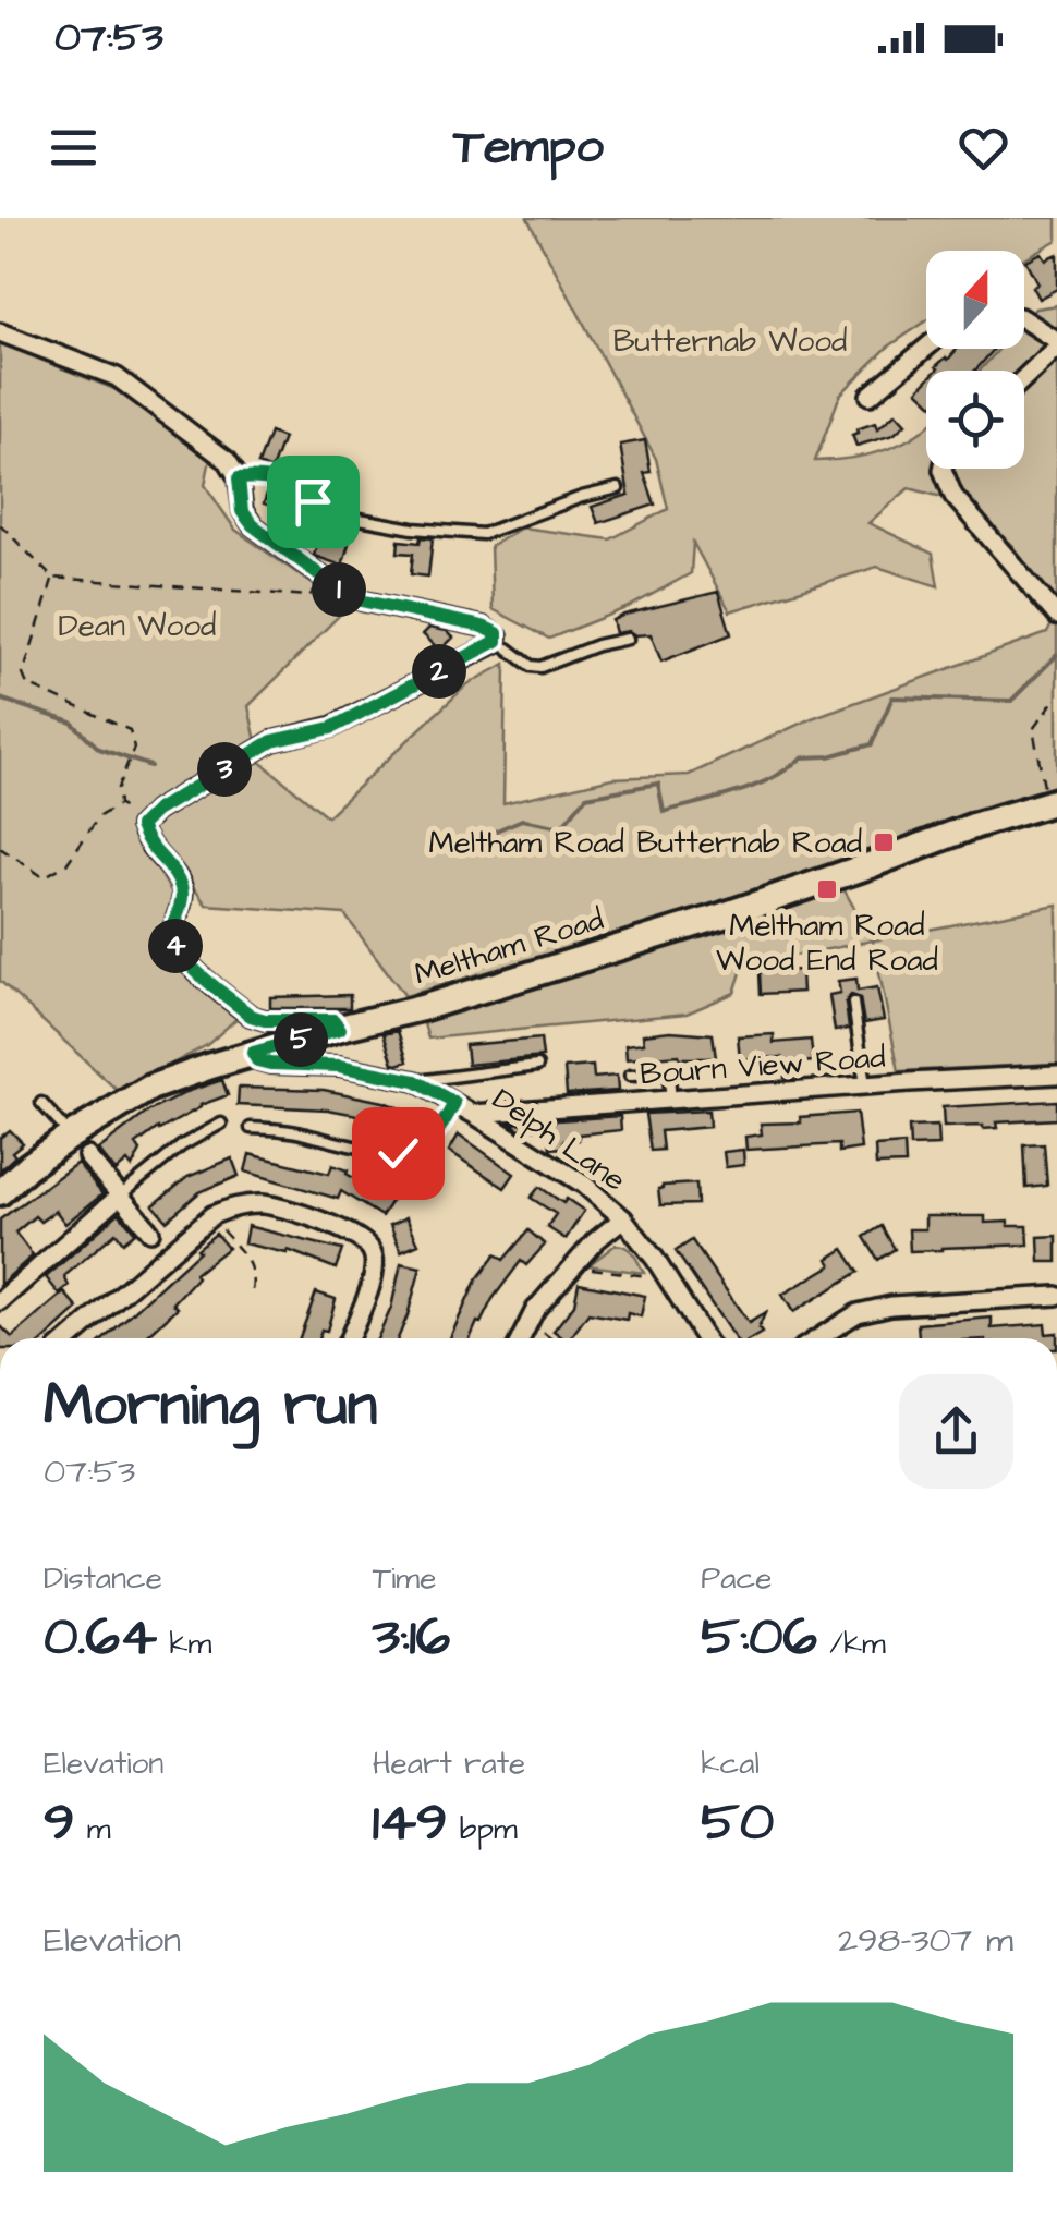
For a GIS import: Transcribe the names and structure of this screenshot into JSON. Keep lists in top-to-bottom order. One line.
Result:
{"streets":{"main road":["Meltham Road"],"street":["Bourn View Road","Delph Lane"]},"crossings":[["Meltham Road","Delph Lane"],["Bourn View Road","Delph Lane"]],"parks":["Butternab Wood","Dean Wood"],"places":{"transit":["Meltham Road Butternab Road","Meltham Road Wood End Road"]},"north":"top","page":{"status":"07:53","header":"Tempo","pins":["1","2","3","4","5"],"heading":["Morning run","07:53"],"stats":[["Distance","0.64 km"],["Time","3:16"],["Pace","5:06 /km"],["Elevation","9 m"],["Heart rate","149 bpm"],["kcal","50"]],"chart":["Elevation","298–307 m"]}}
